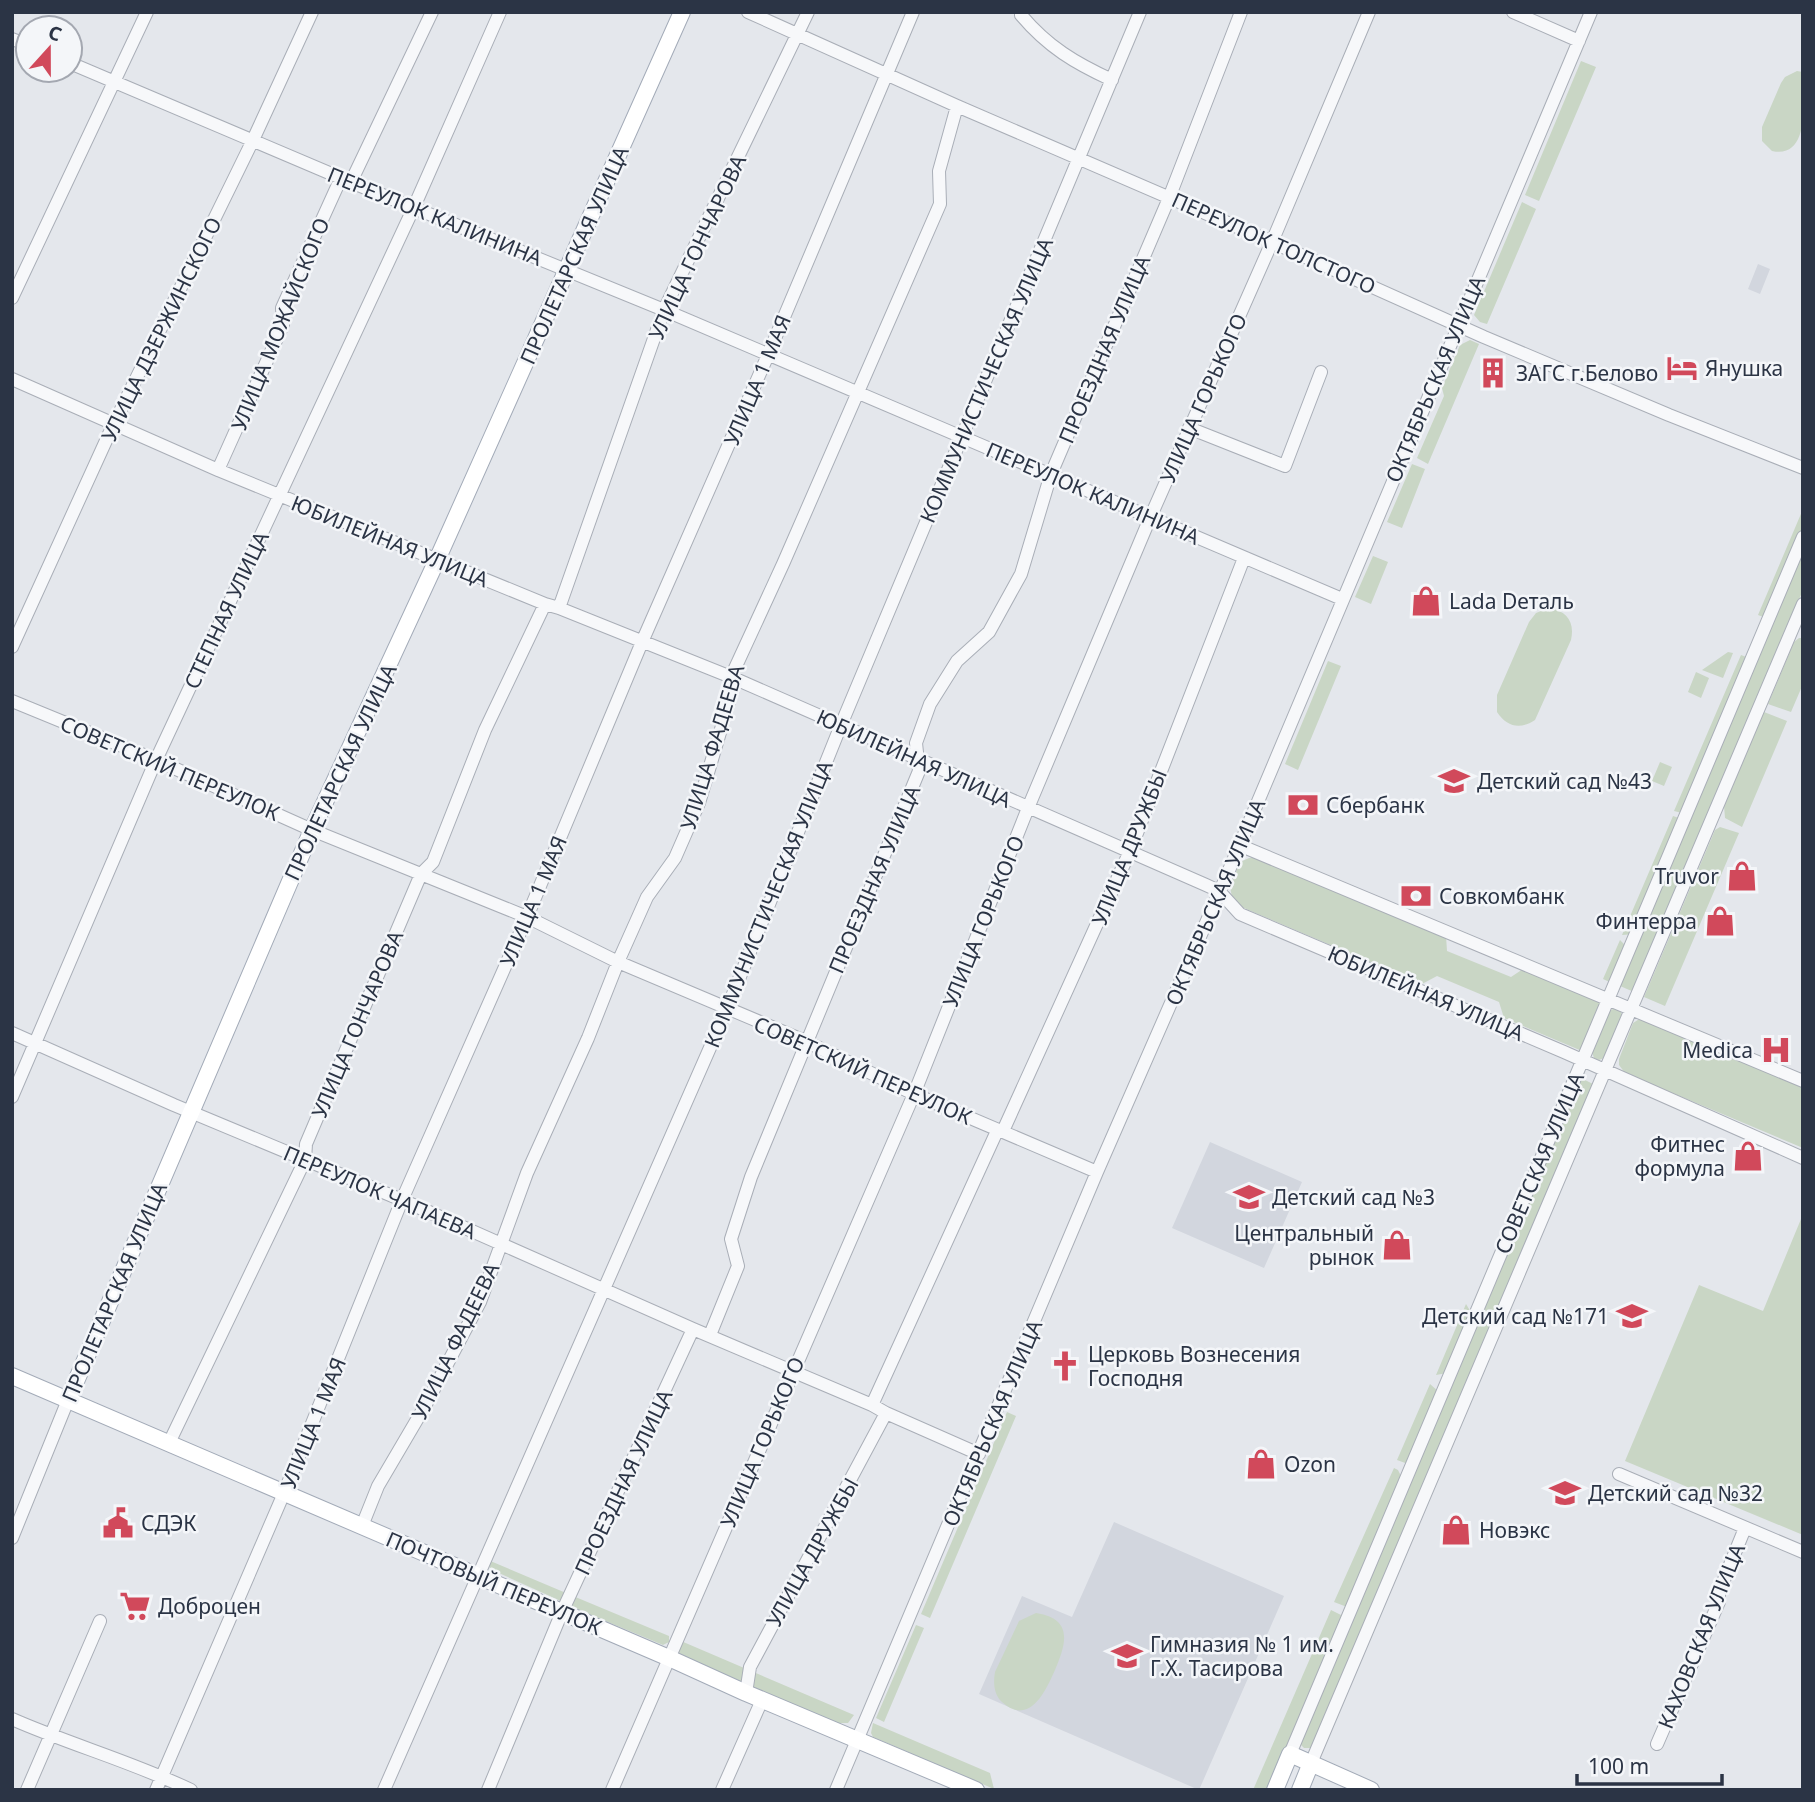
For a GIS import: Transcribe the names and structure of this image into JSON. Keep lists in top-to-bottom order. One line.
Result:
{"streets":{"main road":["ПРОЛЕТАРСКАЯ УЛИЦА","СОВЕТСКАЯ УЛИЦА","ПОЧТОВЫЙ ПЕРЕУЛОК"],"street":["ПЕРЕУЛОК КАЛИНИНА","ПЕРЕУЛОК ТОЛСТОГО","УЛИЦА ГОНЧАРОВА","УЛИЦА МОЖАЙСКОГО","УЛИЦА ДЗЕРЖИНСКОГО","ПРОЕЗДНАЯ УЛИЦА","ОКТЯБРЬСКАЯ УЛИЦА","УЛИЦА 1 МАЯ","КОММУНИСТИЧЕСКАЯ УЛИЦА","УЛИЦА ГОРЬКОГО","ЮБИЛЕЙНАЯ УЛИЦА","СТЕПНАЯ УЛИЦА","УЛИЦА ФАДЕЕВА","СОВЕТСКИЙ ПЕРЕУЛОК","УЛИЦА ДРУЖБЫ","ПЕРЕУЛОК ЧАПАЕВА","КАХОВСКАЯ УЛИЦА"]},"crossings":[["ПЕРЕУЛОК КАЛИНИНА","УЛИЦА ГОНЧАРОВА"],["ПЕРЕУЛОК КАЛИНИНА","ПРОЛЕТАРСКАЯ УЛИЦА"],["ПЕРЕУЛОК КАЛИНИНА","УЛИЦА МОЖАЙСКОГО"],["ПЕРЕУЛОК КАЛИНИНА","УЛИЦА ДЗЕРЖИНСКОГО"],["ПЕРЕУЛОК КАЛИНИНА","ПРОЕЗДНАЯ УЛИЦА"],["ПЕРЕУЛОК КАЛИНИНА","ОКТЯБРЬСКАЯ УЛИЦА"],["ПЕРЕУЛОК КАЛИНИНА","УЛИЦА 1 МАЯ"],["ПЕРЕУЛОК КАЛИНИНА","КОММУНИСТИЧЕСКАЯ УЛИЦА"],["ПЕРЕУЛОК КАЛИНИНА","УЛИЦА ГОРЬКОГО"],["ПЕРЕУЛОК КАЛИНИНА","СТЕПНАЯ УЛИЦА"],["ПЕРЕУЛОК КАЛИНИНА","УЛИЦА ФАДЕЕВА"],["ПЕРЕУЛОК КАЛИНИНА","УЛИЦА ДРУЖБЫ"],["ПЕРЕУЛОК ТОЛСТОГО","УЛИЦА ГОНЧАРОВА"],["ПЕРЕУЛОК ТОЛСТОГО","ПРОЕЗДНАЯ УЛИЦА"],["ПЕРЕУЛОК ТОЛСТОГО","ОКТЯБРЬСКАЯ УЛИЦА"],["ПЕРЕУЛОК ТОЛСТОГО","УЛИЦА 1 МАЯ"],["ПЕРЕУЛОК ТОЛСТОГО","КОММУНИСТИЧЕСКАЯ УЛИЦА"],["ПЕРЕУЛОК ТОЛСТОГО","УЛИЦА ГОРЬКОГО"],["ПЕРЕУЛОК ТОЛСТОГО","УЛИЦА ФАДЕЕВА"],["УЛИЦА ГОНЧАРОВА","ЮБИЛЕЙНАЯ УЛИЦА"],["УЛИЦА ГОНЧАРОВА","СОВЕТСКИЙ ПЕРЕУЛОК"],["УЛИЦА ГОНЧАРОВА","ПЕРЕУЛОК ЧАПАЕВА"],["УЛИЦА ГОНЧАРОВА","ПОЧТОВЫЙ ПЕРЕУЛОК"],["ПРОЛЕТАРСКАЯ УЛИЦА","ЮБИЛЕЙНАЯ УЛИЦА"],["ПРОЛЕТАРСКАЯ УЛИЦА","СОВЕТСКИЙ ПЕРЕУЛОК"],["ПРОЛЕТАРСКАЯ УЛИЦА","ПЕРЕУЛОК ЧАПАЕВА"],["ПРОЛЕТАРСКАЯ УЛИЦА","ПОЧТОВЫЙ ПЕРЕУЛОК"],["УЛИЦА МОЖАЙСКОГО","ЮБИЛЕЙНАЯ УЛИЦА"],["УЛИЦА ДЗЕРЖИНСКОГО","ЮБИЛЕЙНАЯ УЛИЦА"],["ПРОЕЗДНАЯ УЛИЦА","ЮБИЛЕЙНАЯ УЛИЦА"],["ПРОЕЗДНАЯ УЛИЦА","СОВЕТСКИЙ ПЕРЕУЛОК"],["ПРОЕЗДНАЯ УЛИЦА","ПЕРЕУЛОК ЧАПАЕВА"],["ПРОЕЗДНАЯ УЛИЦА","ПОЧТОВЫЙ ПЕРЕУЛОК"],["ОКТЯБРЬСКАЯ УЛИЦА","ЮБИЛЕЙНАЯ УЛИЦА"],["ОКТЯБРЬСКАЯ УЛИЦА","СОВЕТСКИЙ ПЕРЕУЛОК"],["ОКТЯБРЬСКАЯ УЛИЦА","ПЕРЕУЛОК ЧАПАЕВА"],["ОКТЯБРЬСКАЯ УЛИЦА","ПОЧТОВЫЙ ПЕРЕУЛОК"],["УЛИЦА 1 МАЯ","ЮБИЛЕЙНАЯ УЛИЦА"],["УЛИЦА 1 МАЯ","СОВЕТСКИЙ ПЕРЕУЛОК"],["УЛИЦА 1 МАЯ","ПЕРЕУЛОК ЧАПАЕВА"],["УЛИЦА 1 МАЯ","ПОЧТОВЫЙ ПЕРЕУЛОК"],["КОММУНИСТИЧЕСКАЯ УЛИЦА","ЮБИЛЕЙНАЯ УЛИЦА"],["КОММУНИСТИЧЕСКАЯ УЛИЦА","СОВЕТСКИЙ ПЕРЕУЛОК"],["КОММУНИСТИЧЕСКАЯ УЛИЦА","ПЕРЕУЛОК ЧАПАЕВА"],["КОММУНИСТИЧЕСКАЯ УЛИЦА","ПОЧТОВЫЙ ПЕРЕУЛОК"],["УЛИЦА ГОРЬКОГО","ЮБИЛЕЙНАЯ УЛИЦА"],["УЛИЦА ГОРЬКОГО","СОВЕТСКИЙ ПЕРЕУЛОК"],["УЛИЦА ГОРЬКОГО","ПЕРЕУЛОК ЧАПАЕВА"],["УЛИЦА ГОРЬКОГО","ПОЧТОВЫЙ ПЕРЕУЛОК"],["ЮБИЛЕЙНАЯ УЛИЦА","СТЕПНАЯ УЛИЦА"],["ЮБИЛЕЙНАЯ УЛИЦА","УЛИЦА ФАДЕЕВА"],["ЮБИЛЕЙНАЯ УЛИЦА","УЛИЦА ДРУЖБЫ"],["ЮБИЛЕЙНАЯ УЛИЦА","СОВЕТСКАЯ УЛИЦА"],["СТЕПНАЯ УЛИЦА","СОВЕТСКИЙ ПЕРЕУЛОК"],["СТЕПНАЯ УЛИЦА","ПЕРЕУЛОК ЧАПАЕВА"],["УЛИЦА ФАДЕЕВА","СОВЕТСКИЙ ПЕРЕУЛОК"],["УЛИЦА ФАДЕЕВА","ПЕРЕУЛОК ЧАПАЕВА"],["УЛИЦА ФАДЕЕВА","ПОЧТОВЫЙ ПЕРЕУЛОК"],["СОВЕТСКИЙ ПЕРЕУЛОК","УЛИЦА ДРУЖБЫ"],["УЛИЦА ДРУЖБЫ","ПЕРЕУЛОК ЧАПАЕВА"],["УЛИЦА ДРУЖБЫ","ПОЧТОВЫЙ ПЕРЕУЛОК"]],"places":{"hotel":["Янушка"],"building":["ЗАГС г.Белово"],"shop":["Lada Dеталь","Truvor","Финтерра","Фитнес формула","Центральный рынок","Ozon","Новэкс"],"school or university":["Детский сад №43","Детский сад №3","Детский сад №171","Детский сад №32","Гимназия № 1 им. Г.Х. Тасирова"],"bank":["Сбербанк","Совкомбанк"],"hospital":["Mеdica"],"church":["Церковь Вознесения Господня"],"public building":["СДЭК"],"supermarket":["Доброцен"]},"scale_bar":"100 m","north":"top"}
